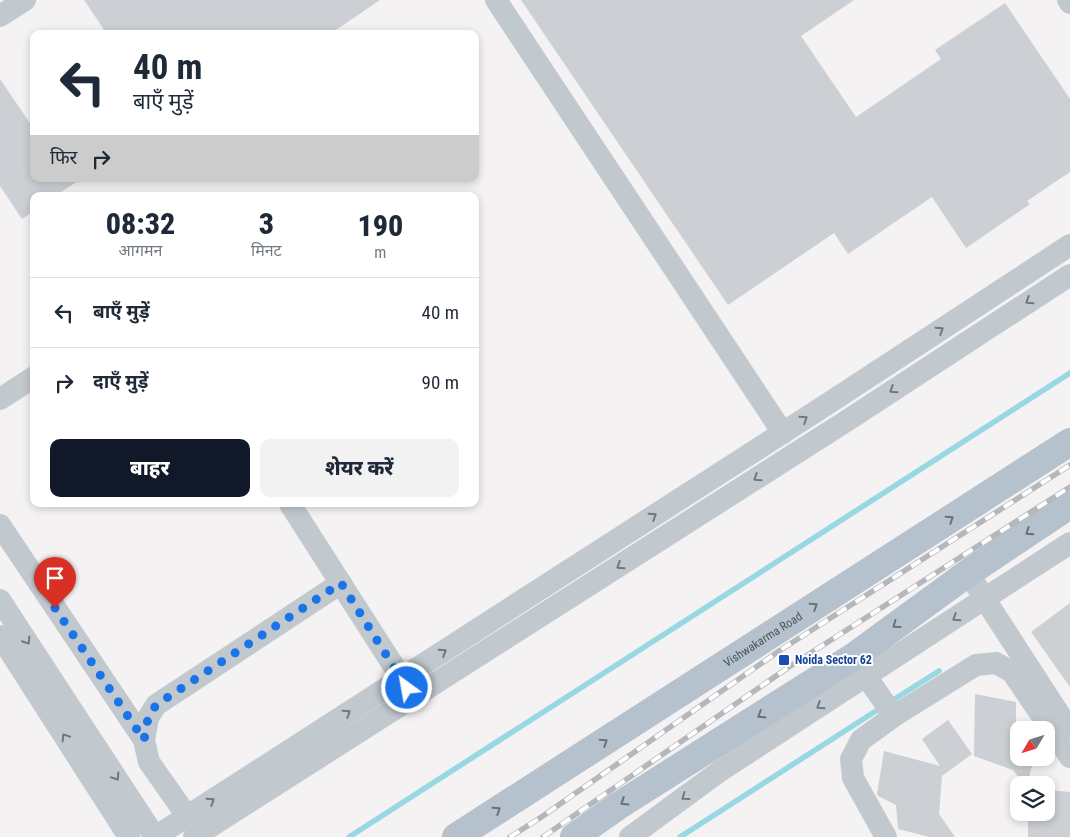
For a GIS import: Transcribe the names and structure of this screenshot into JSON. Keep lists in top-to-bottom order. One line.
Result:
{"streets":{"main road":["Vishwakarma Road"]},"places":{"transit":["Noida Sector 62"]},"north":"bottom left","page":{"turn":["40 m","बाएँ मुड़ें"],"then":"फिर","eta":["08:32","आगमन","3","मिनट","190","m"],"list":[{"name":"बाएँ मुड़ें","value":"40 m"},{"name":"दाएँ मुड़ें","value":"90 m"}],"buttons":["बाहर","शेयर करें"]}}
